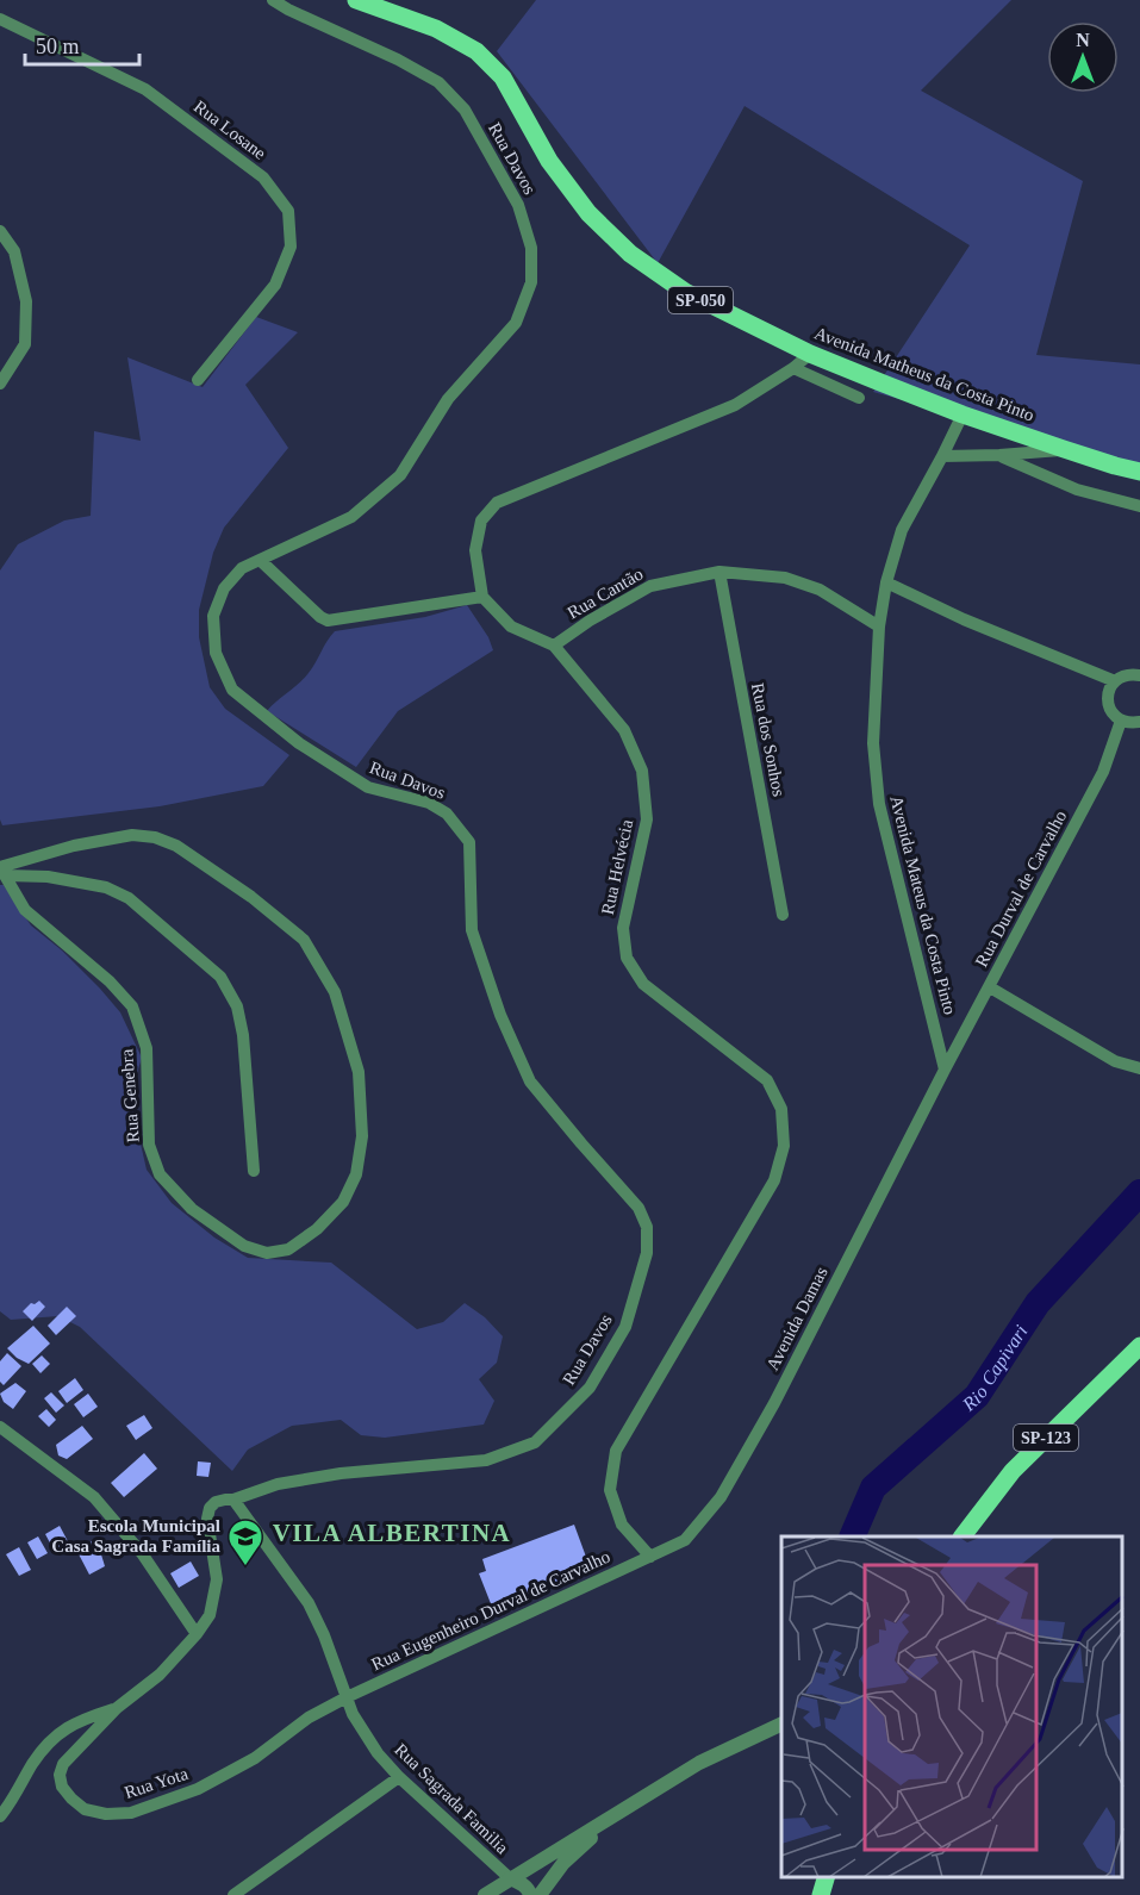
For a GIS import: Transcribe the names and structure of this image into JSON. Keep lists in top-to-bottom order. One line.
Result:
{"streets":{"main road":["SP-050","Avenida Matheus da Costa Pinto","SP-123"],"street":["Rua Losane","Rua Davos","Rua Cantão","Rua dos Sonhos","Rua Helvécia","Rua Durval de Carvalho","Avenida Mateus da Costa Pinto","Rua Genebra","Avenida Damas","Rua Eugenheiro Durval de Carvalho","Rua Yota","Rua Sagrada Familia"]},"crossings":[["Rua Davos","Rua Sagrada Familia"],["Avenida Matheus da Costa Pinto","Avenida Mateus da Costa Pinto"],["Rua Cantão","Rua dos Sonhos"],["Rua Cantão","Rua Helvécia"],["Rua Cantão","Avenida Mateus da Costa Pinto"],["Rua Helvécia","Avenida Damas"],["Rua Helvécia","Rua Eugenheiro Durval de Carvalho"],["Rua Durval de Carvalho","Avenida Mateus da Costa Pinto"],["Rua Durval de Carvalho","Avenida Damas"],["Avenida Mateus da Costa Pinto","Avenida Damas"],["Avenida Damas","Rua Eugenheiro Durval de Carvalho"],["Rua Eugenheiro Durval de Carvalho","Rua Yota"],["Rua Eugenheiro Durval de Carvalho","Rua Sagrada Familia"],["Rua Yota","Rua Sagrada Familia"]],"districts":["VILA ALBERTINA"],"water":["Rio Capivari"],"places":{"school or university":["Escola Municipal Casa Sagrada Família"]},"scale_bar":"50 m","north":"top"}
